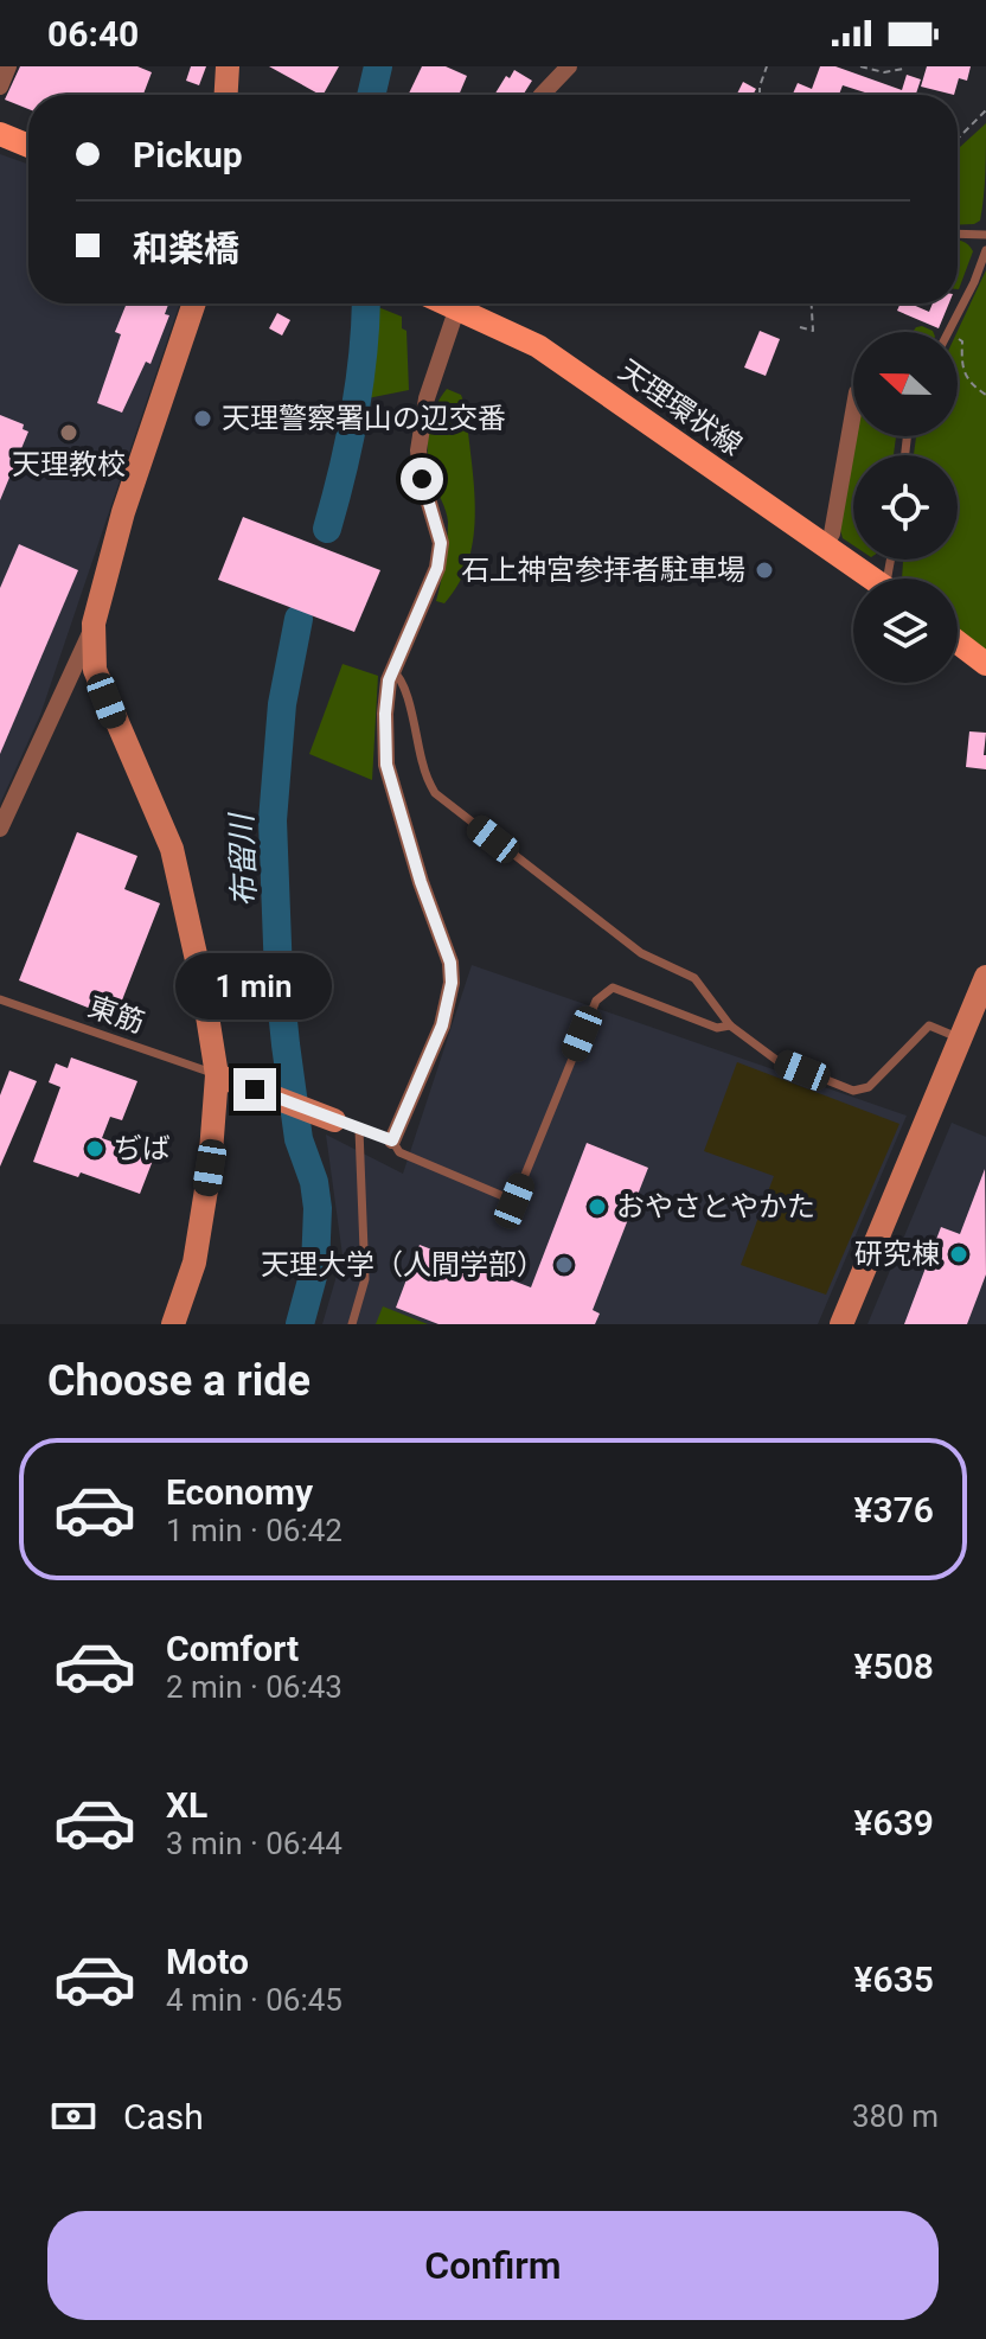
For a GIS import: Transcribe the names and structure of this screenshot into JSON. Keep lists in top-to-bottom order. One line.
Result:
{"streets":{"main road":["天理環状線"],"lane":["東筋"]},"water":["布留川"],"places":["天理警察署山の辺交番","天理教校","石上神宮参拝者駐車場","ぢば","おやさとやかた","研究棟","天理大学（人間学部）"],"north":"left","page":{"status":"06:40","banner":["Pickup","和楽橋"],"bubble":"1 min","heading":"Choose a ride","list":[{"name":"Economy","note":"1 min · 06:42","value":"¥376"},{"name":"Comfort","note":"2 min · 06:43","value":"¥508"},{"name":"XL","note":"3 min · 06:44","value":"¥639"},{"name":"Moto","note":"4 min · 06:45","value":"¥635"}],"pay":["Cash","380 m"],"buttons":"Confirm"}}
